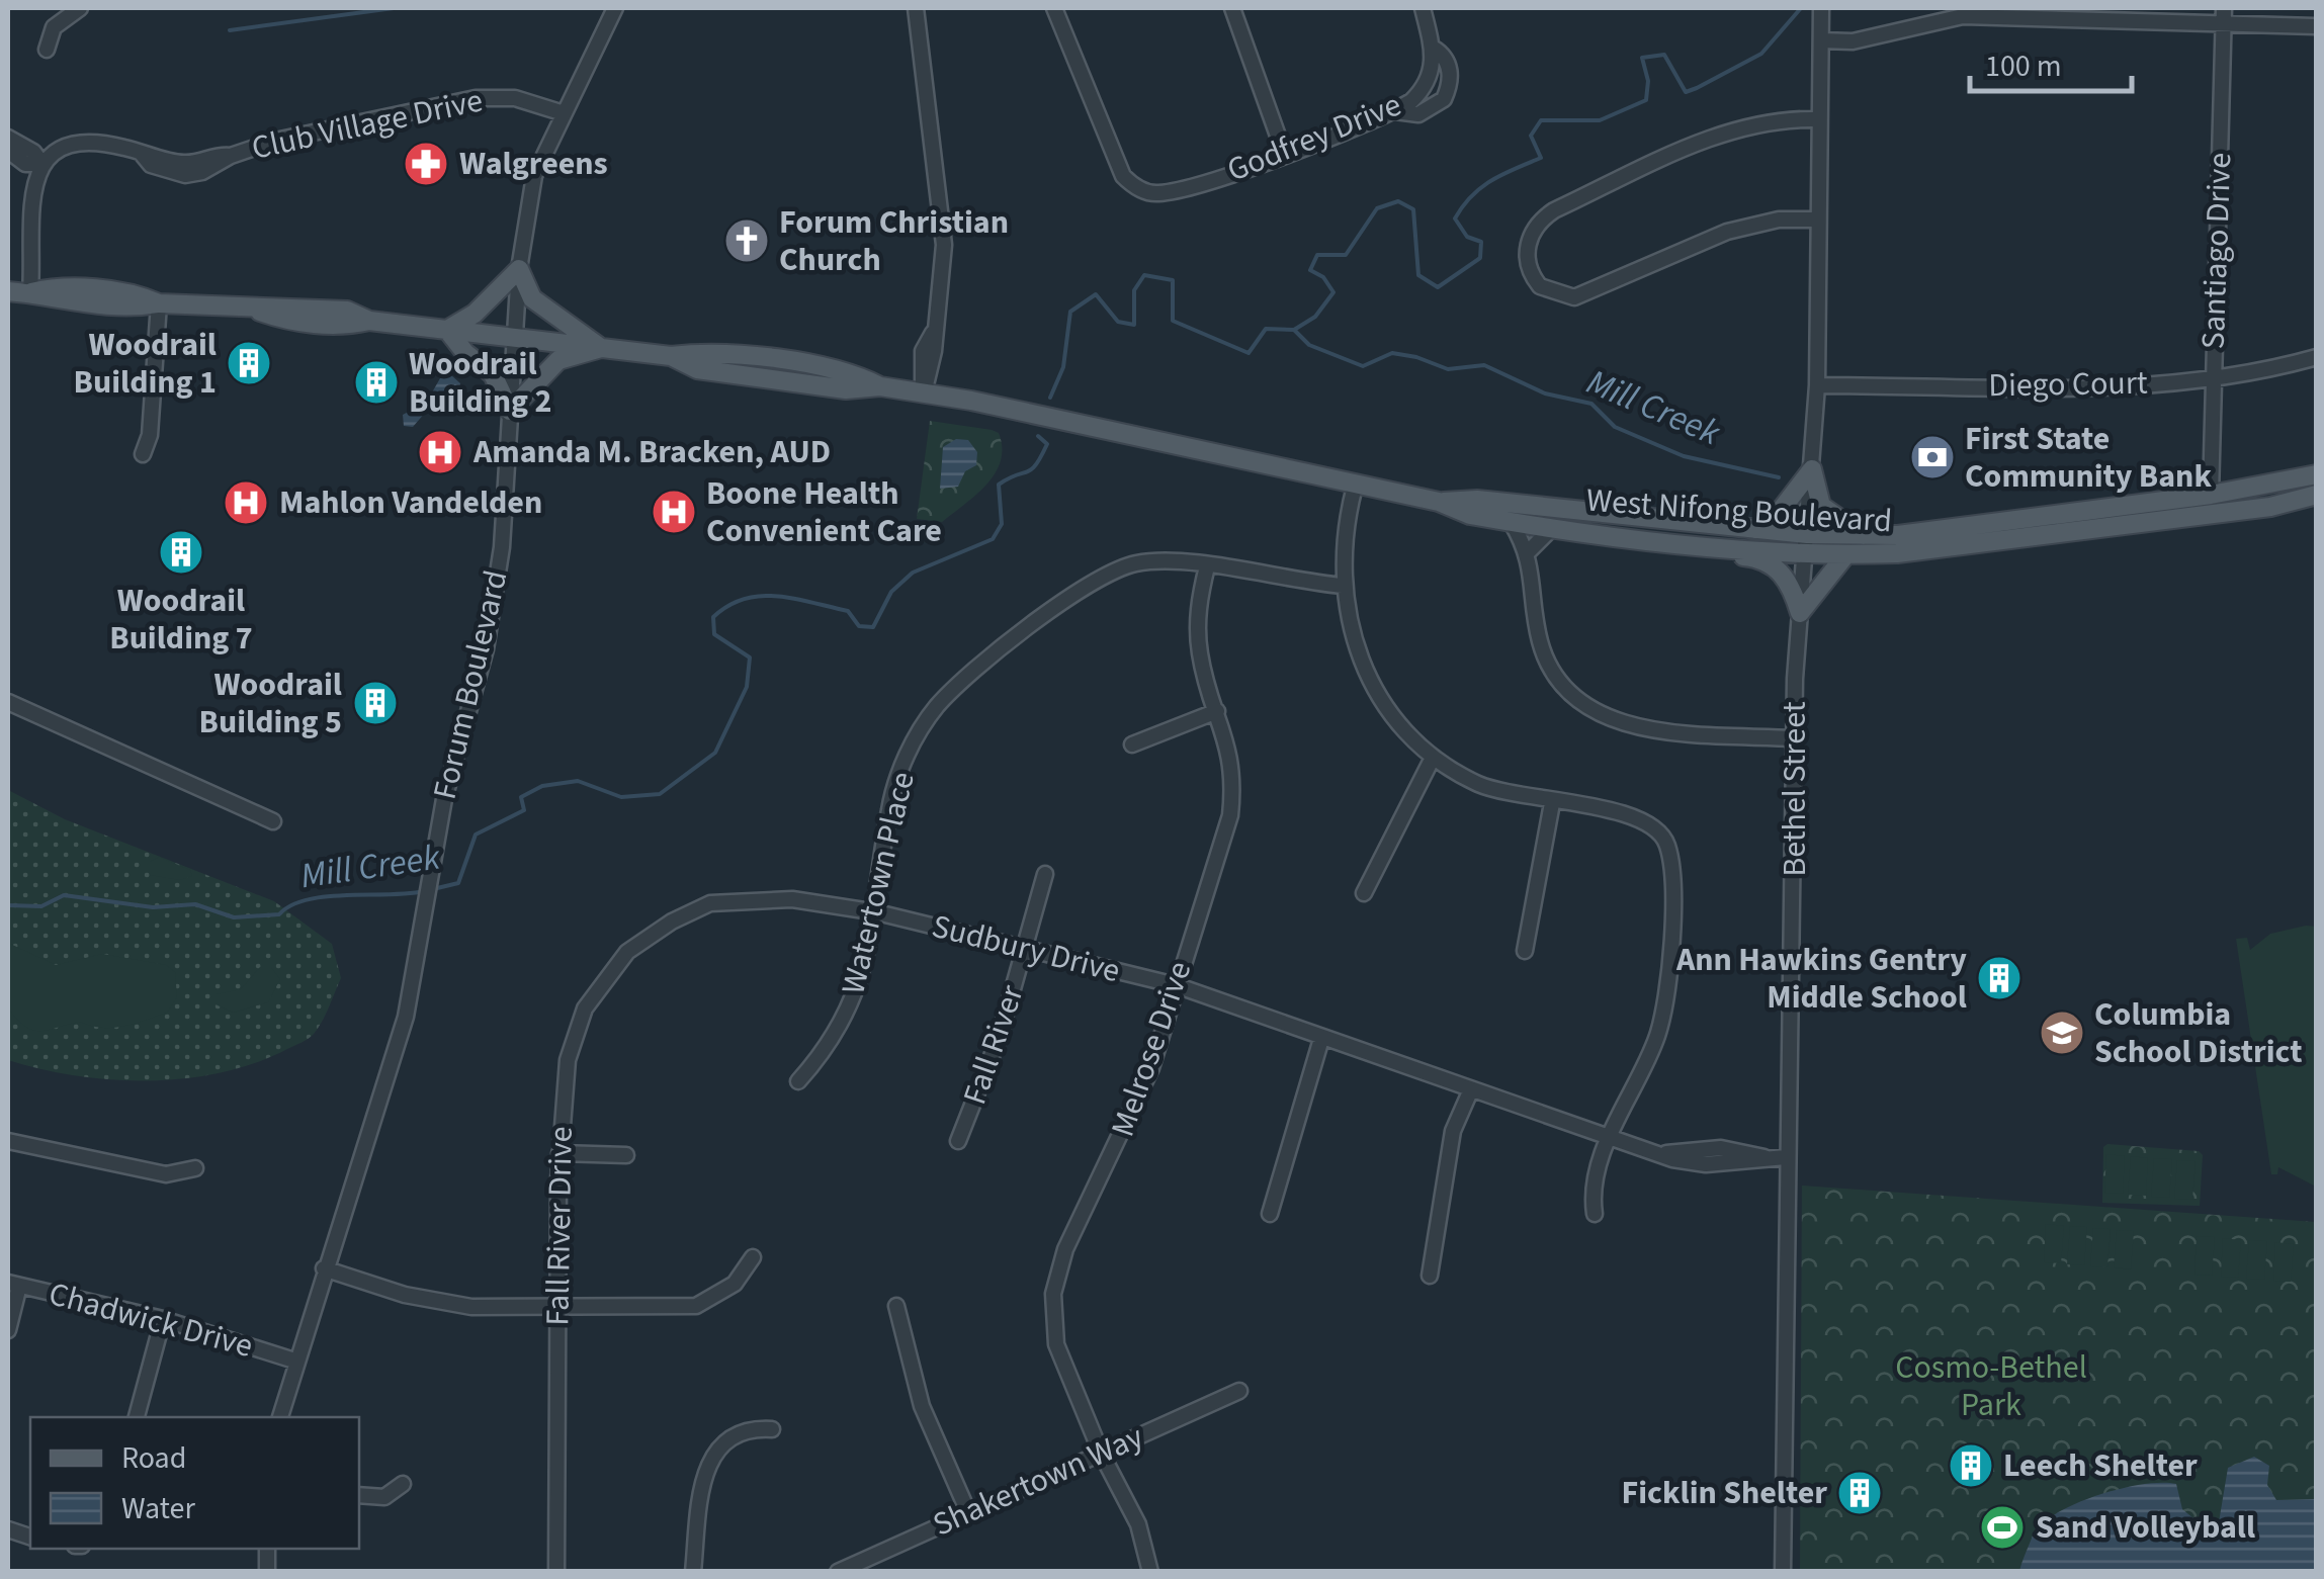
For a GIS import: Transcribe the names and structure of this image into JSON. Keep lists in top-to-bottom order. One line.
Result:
{"streets":{"main road":["West Nifong Boulevard"],"street":["Club Village Drive","Godfrey Drive","Santiago Drive","Diego Court","Forum Boulevard","Bethel Street","Watertown Place","Sudbury Drive","Fall River","Melrose Drive","Fall River Drive","Chadwick Drive","Shakertown Way"]},"crossings":[["Club Village Drive","Forum Boulevard"],["Santiago Drive","Diego Court"],["Santiago Drive","West Nifong Boulevard"],["Diego Court","Bethel Street"],["West Nifong Boulevard","Forum Boulevard"],["West Nifong Boulevard","Bethel Street"],["Forum Boulevard","Chadwick Drive"],["Bethel Street","Sudbury Drive"],["Watertown Place","Sudbury Drive"],["Watertown Place","Melrose Drive"],["Sudbury Drive","Fall River"],["Sudbury Drive","Melrose Drive"],["Sudbury Drive","Fall River Drive"],["Melrose Drive","Shakertown Way"]],"water":["Mill Creek"],"parks":["Cosmo-Bethel Park"],"places":{"pharmacy":["Walgreens"],"church":["Forum Christian Church"],"building":["Woodrail Building 1","Woodrail Building 2","Woodrail Building 7","Woodrail Building 5","Ann Hawkins Gentry Middle School","Leech Shelter","Ficklin Shelter"],"hospital":["Amanda M. Bracken, AUD","Mahlon Vandelden","Boone Health Convenient Care"],"bank":["First State Community Bank"],"school or university":["Columbia School District"],"sports":["Sand Volleyball"]},"legend":["Road","Water"],"scale_bar":"100 m"}
